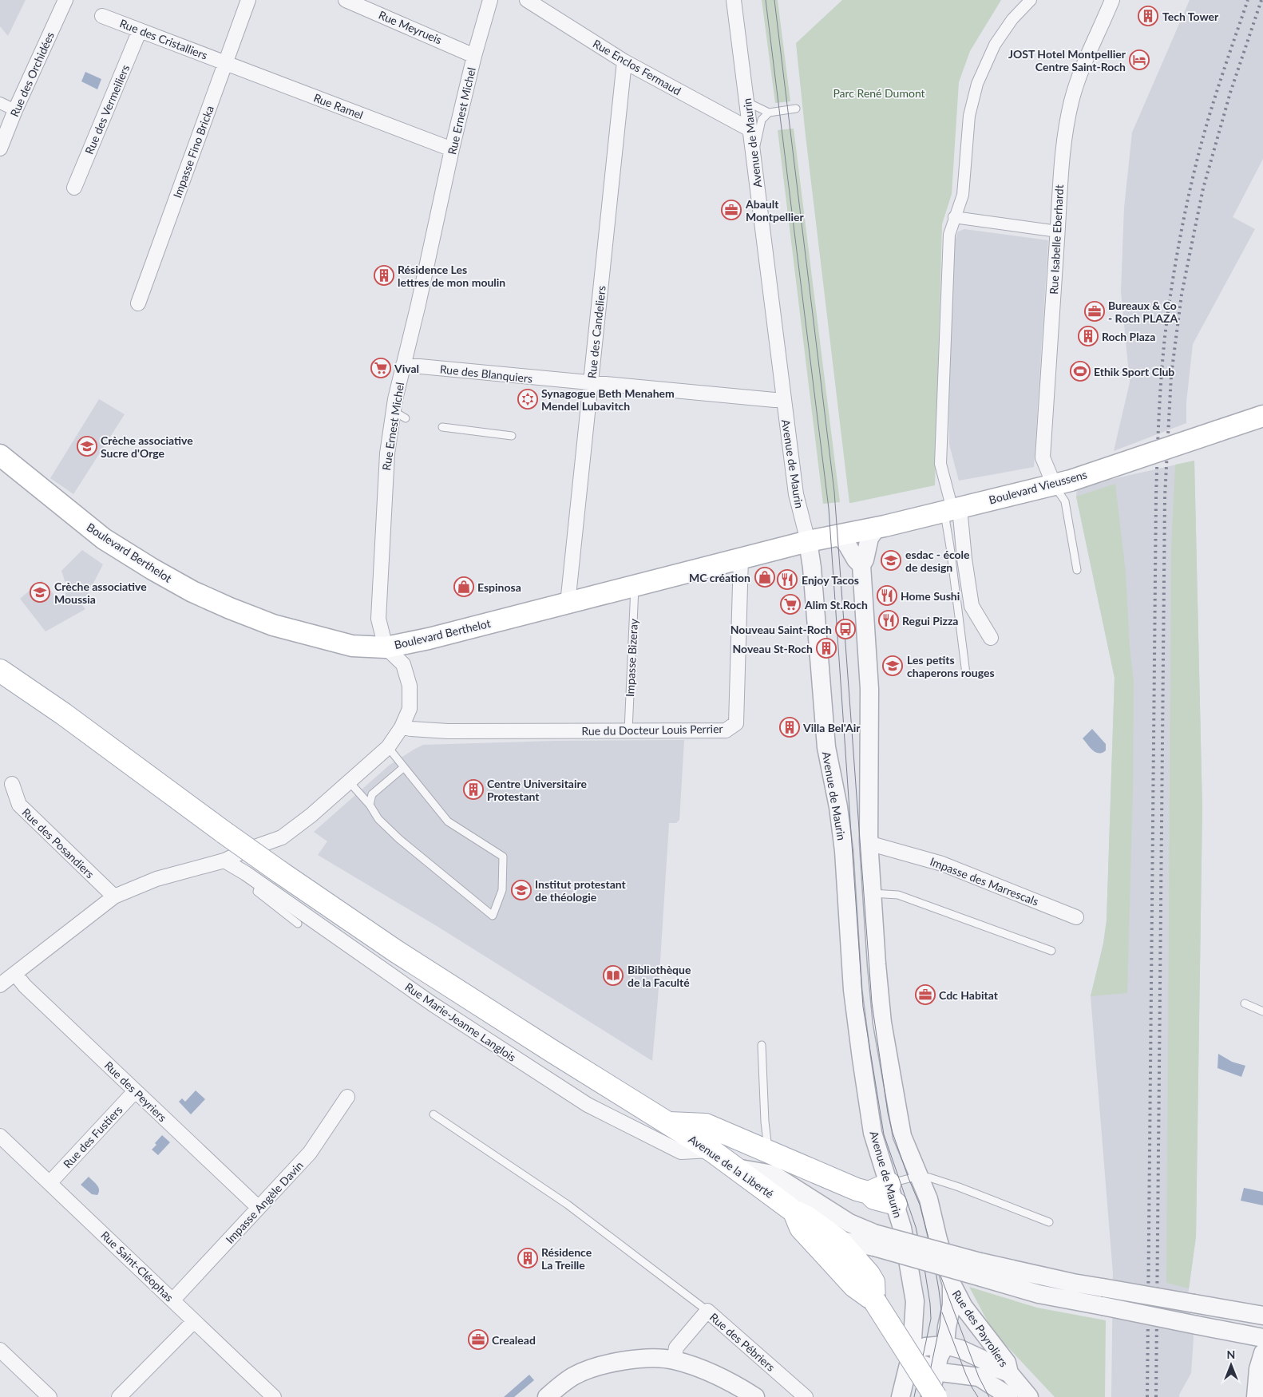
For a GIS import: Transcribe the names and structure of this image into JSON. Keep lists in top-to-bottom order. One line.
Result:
{"streets":{"main road":["Boulevard Vieussens","Boulevard Berthelot","Avenue de la Liberté"],"street":["Rue Meyrueis","Rue des Cristalliers","Rue Enclos Fermaud","Rue des Orchidées","Rue Ramel","Rue des Vermeiliers","Rue Ernest Michel","Avenue de Maurin","Impasse Fino Bricka","Rue Isabelle Eberhardt","Rue des Candeliers","Rue des Blanquiers","Rue du Docteur Louis Perrier","Rue des Posandiers","Impasse des Marrescals","Rue Marie-Jeanne Langlois","Rue des Peyriers","Rue des Fustiers","Impasse Angèle Davin","Rue Saint-Cléophas","Rue des Payroliers","Rue des Pébriers"],"lane":["Impasse Bizeray"]},"crossings":[["Rue Meyrueis","Rue Ernest Michel"],["Rue des Cristalliers","Rue Ramel"],["Rue des Cristalliers","Rue des Vermeiliers"],["Rue des Cristalliers","Impasse Fino Bricka"],["Rue Enclos Fermaud","Avenue de Maurin"],["Rue Enclos Fermaud","Rue des Candeliers"],["Rue Ramel","Rue Ernest Michel"],["Rue Ramel","Impasse Fino Bricka"],["Rue Ernest Michel","Rue des Blanquiers"],["Rue Ernest Michel","Boulevard Berthelot"],["Avenue de Maurin","Rue des Blanquiers"],["Avenue de Maurin","Boulevard Vieussens"],["Avenue de Maurin","Boulevard Berthelot"],["Rue Isabelle Eberhardt","Boulevard Vieussens"],["Rue des Candeliers","Rue des Blanquiers"],["Rue des Candeliers","Boulevard Berthelot"],["Boulevard Vieussens","Boulevard Berthelot"],["Boulevard Berthelot","Impasse Bizeray"],["Boulevard Berthelot","Rue du Docteur Louis Perrier"],["Impasse Bizeray","Rue du Docteur Louis Perrier"],["Rue Marie-Jeanne Langlois","Avenue de la Liberté"],["Rue des Peyriers","Rue des Fustiers"],["Rue des Peyriers","Impasse Angèle Davin"],["Rue des Fustiers","Rue Saint-Cléophas"],["Impasse Angèle Davin","Rue Saint-Cléophas"]],"parks":["Parc René Dumont"],"places":{"building":["Tech Tower","Résidence Les lettres de mon moulin","Roch Plaza","Noveau St-Roch","Villa Bel'Air","Centre Universitaire Protestant","Résidence La Treille"],"hotel":["JOST Hotel Montpellier Centre Saint-Roch"],"office":["Abault Montpellier","Bureaux & Co - Roch PLAZA","Cdc Habitat","Crealead"],"supermarket":["Vival","Alim St.Roch"],"sports":["Ethik Sport Club"],"synagogue":["Synagogue Beth Menahem Mendel Lubavitch"],"school or university":["Crèche associative Sucre d'Orge","esdac - école de design","Crèche associative Moussia","Les petits chaperons rouges","Institut protestant de théologie"],"shop":["MC création","Espinosa"],"restaurant":["Enjoy Tacos","Home Sushi","Regui Pizza"],"bus stop":["Nouveau Saint-Roch"],"library":["Bibliothèque de la Faculté"]},"north":"top"}
